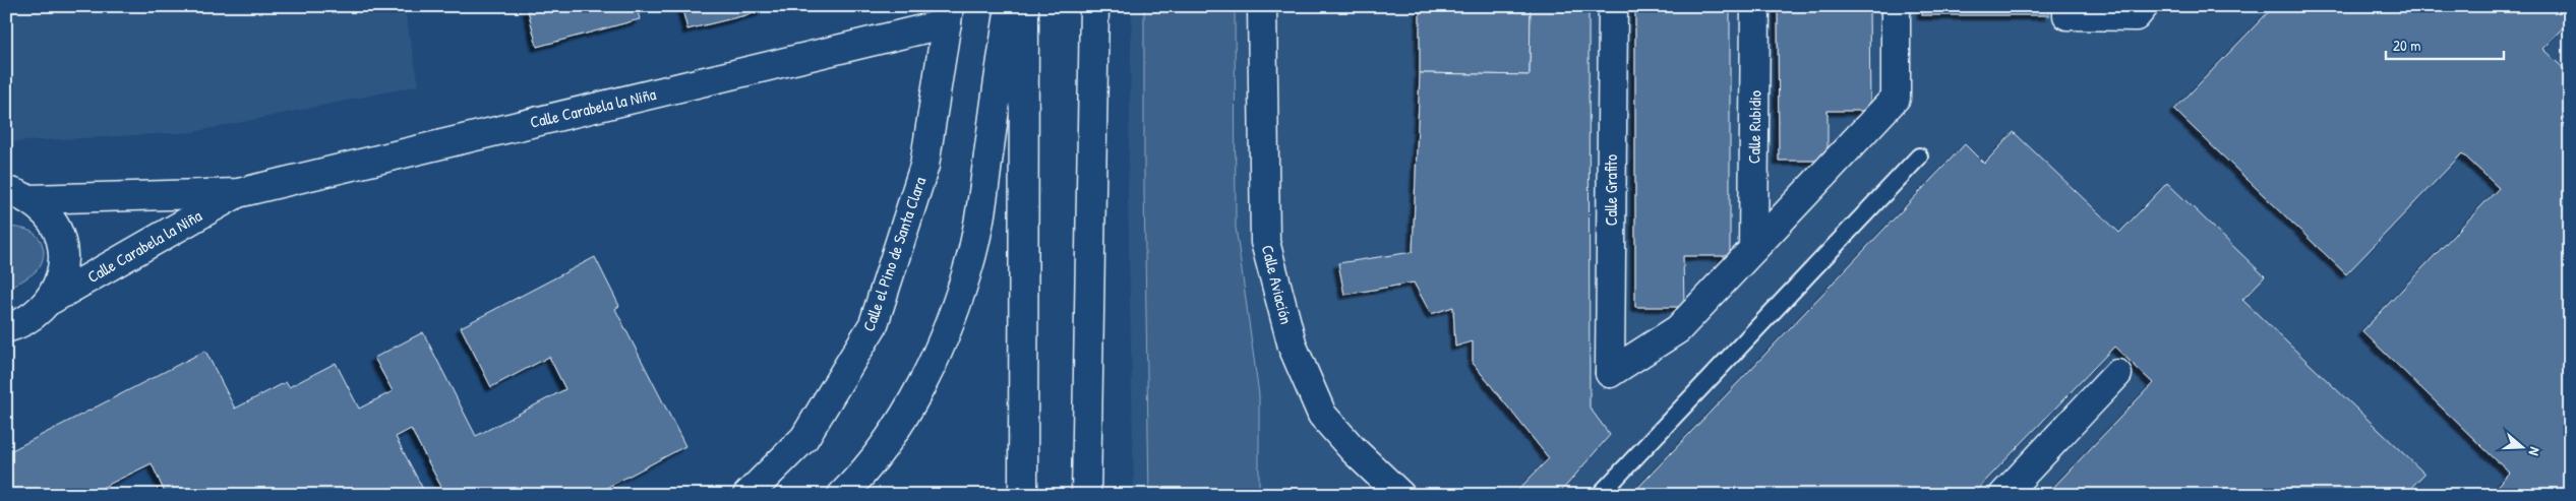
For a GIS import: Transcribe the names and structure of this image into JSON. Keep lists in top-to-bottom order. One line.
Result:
{"streets":{"main road":["Calle Carabela la Niña","Calle Rubidio","Calle Grafito","Calle el Pino de Santa Clara","Calle Aviación"]},"crossings":[["Calle Carabela la Niña","Calle el Pino de Santa Clara"],["Calle Rubidio","Calle Grafito"]],"scale_bar":"20 m","north":"right"}
